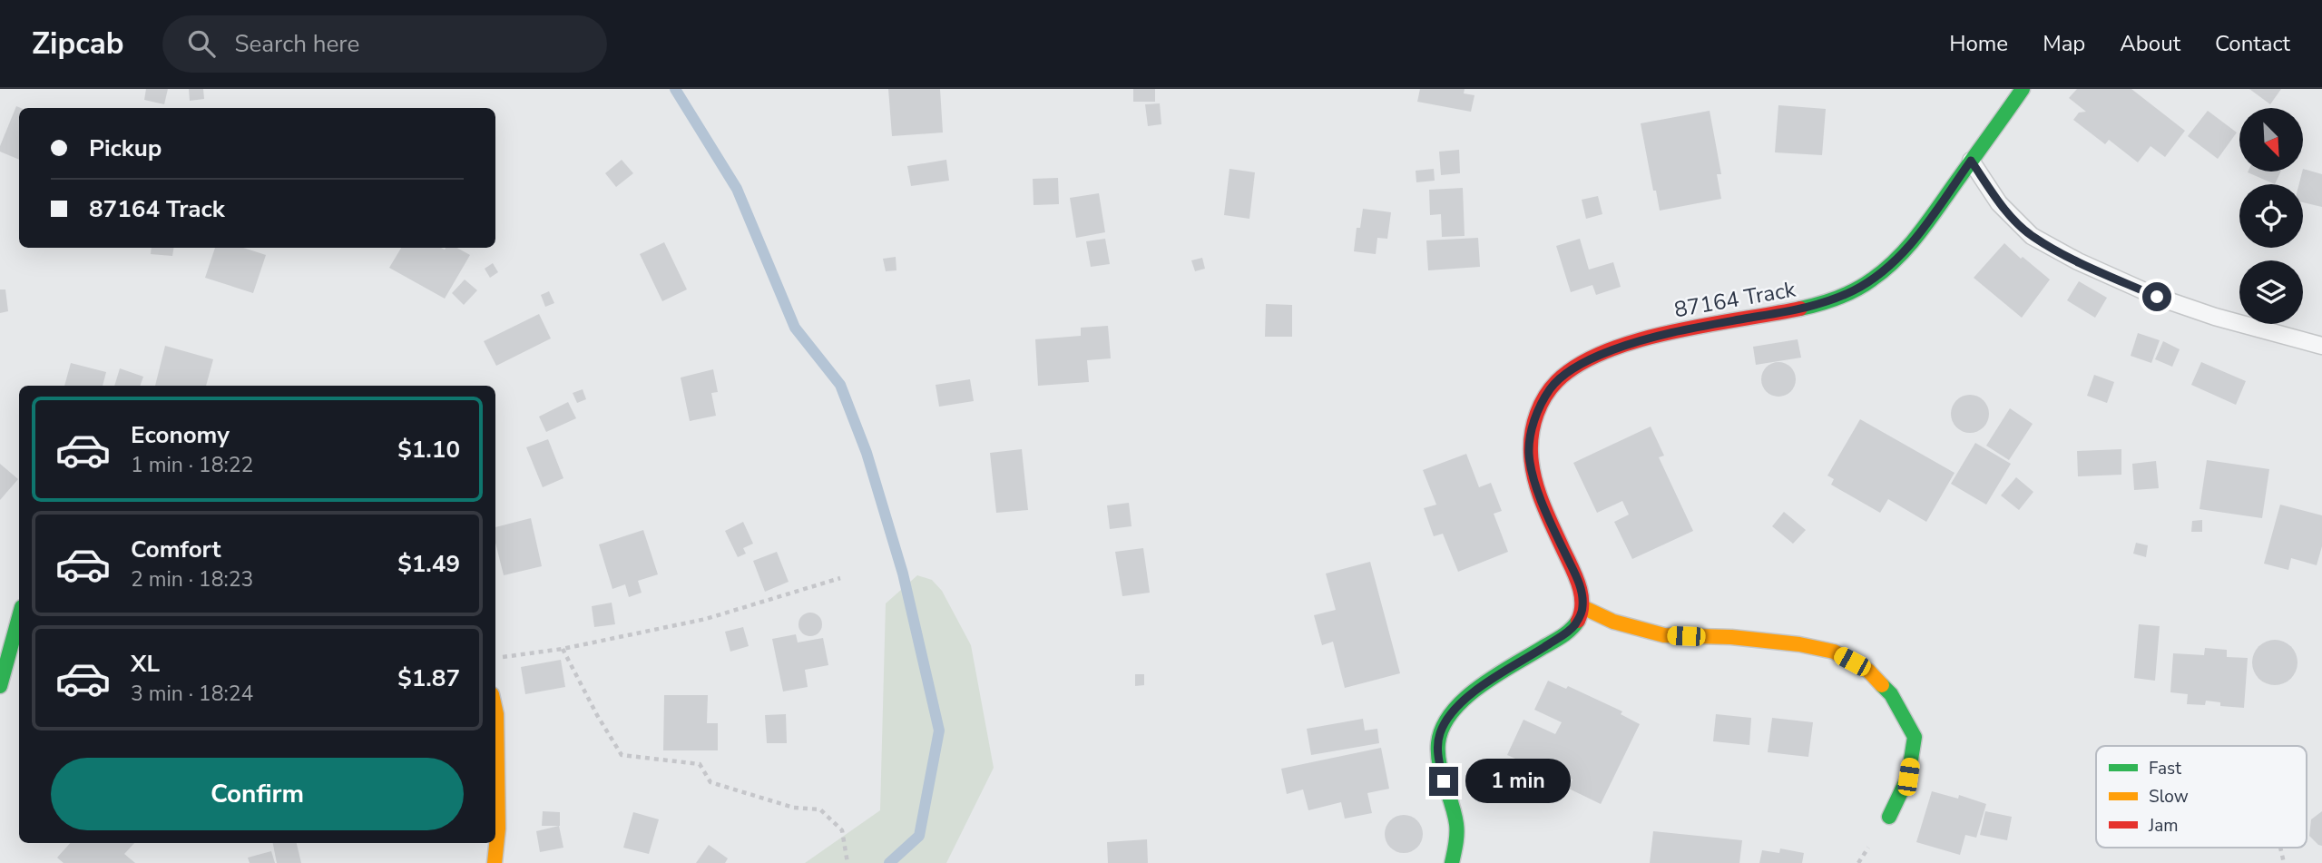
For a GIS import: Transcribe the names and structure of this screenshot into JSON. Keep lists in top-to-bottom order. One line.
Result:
{"streets":{"street":["87164 Track"]},"legend":["Fast","Slow","Jam"],"north":"bottom right","page":{"header":"Zipcab","search":"Search here","nav":["Home","Map","About","Contact"],"banner":["Pickup","87164 Track"],"list":[{"name":"Economy","note":"1 min · 18:22","value":"$1.10"},{"name":"Comfort","note":"2 min · 18:23","value":"$1.49"},{"name":"XL","note":"3 min · 18:24","value":"$1.87"}],"buttons":"Confirm","bubble":"1 min"}}
